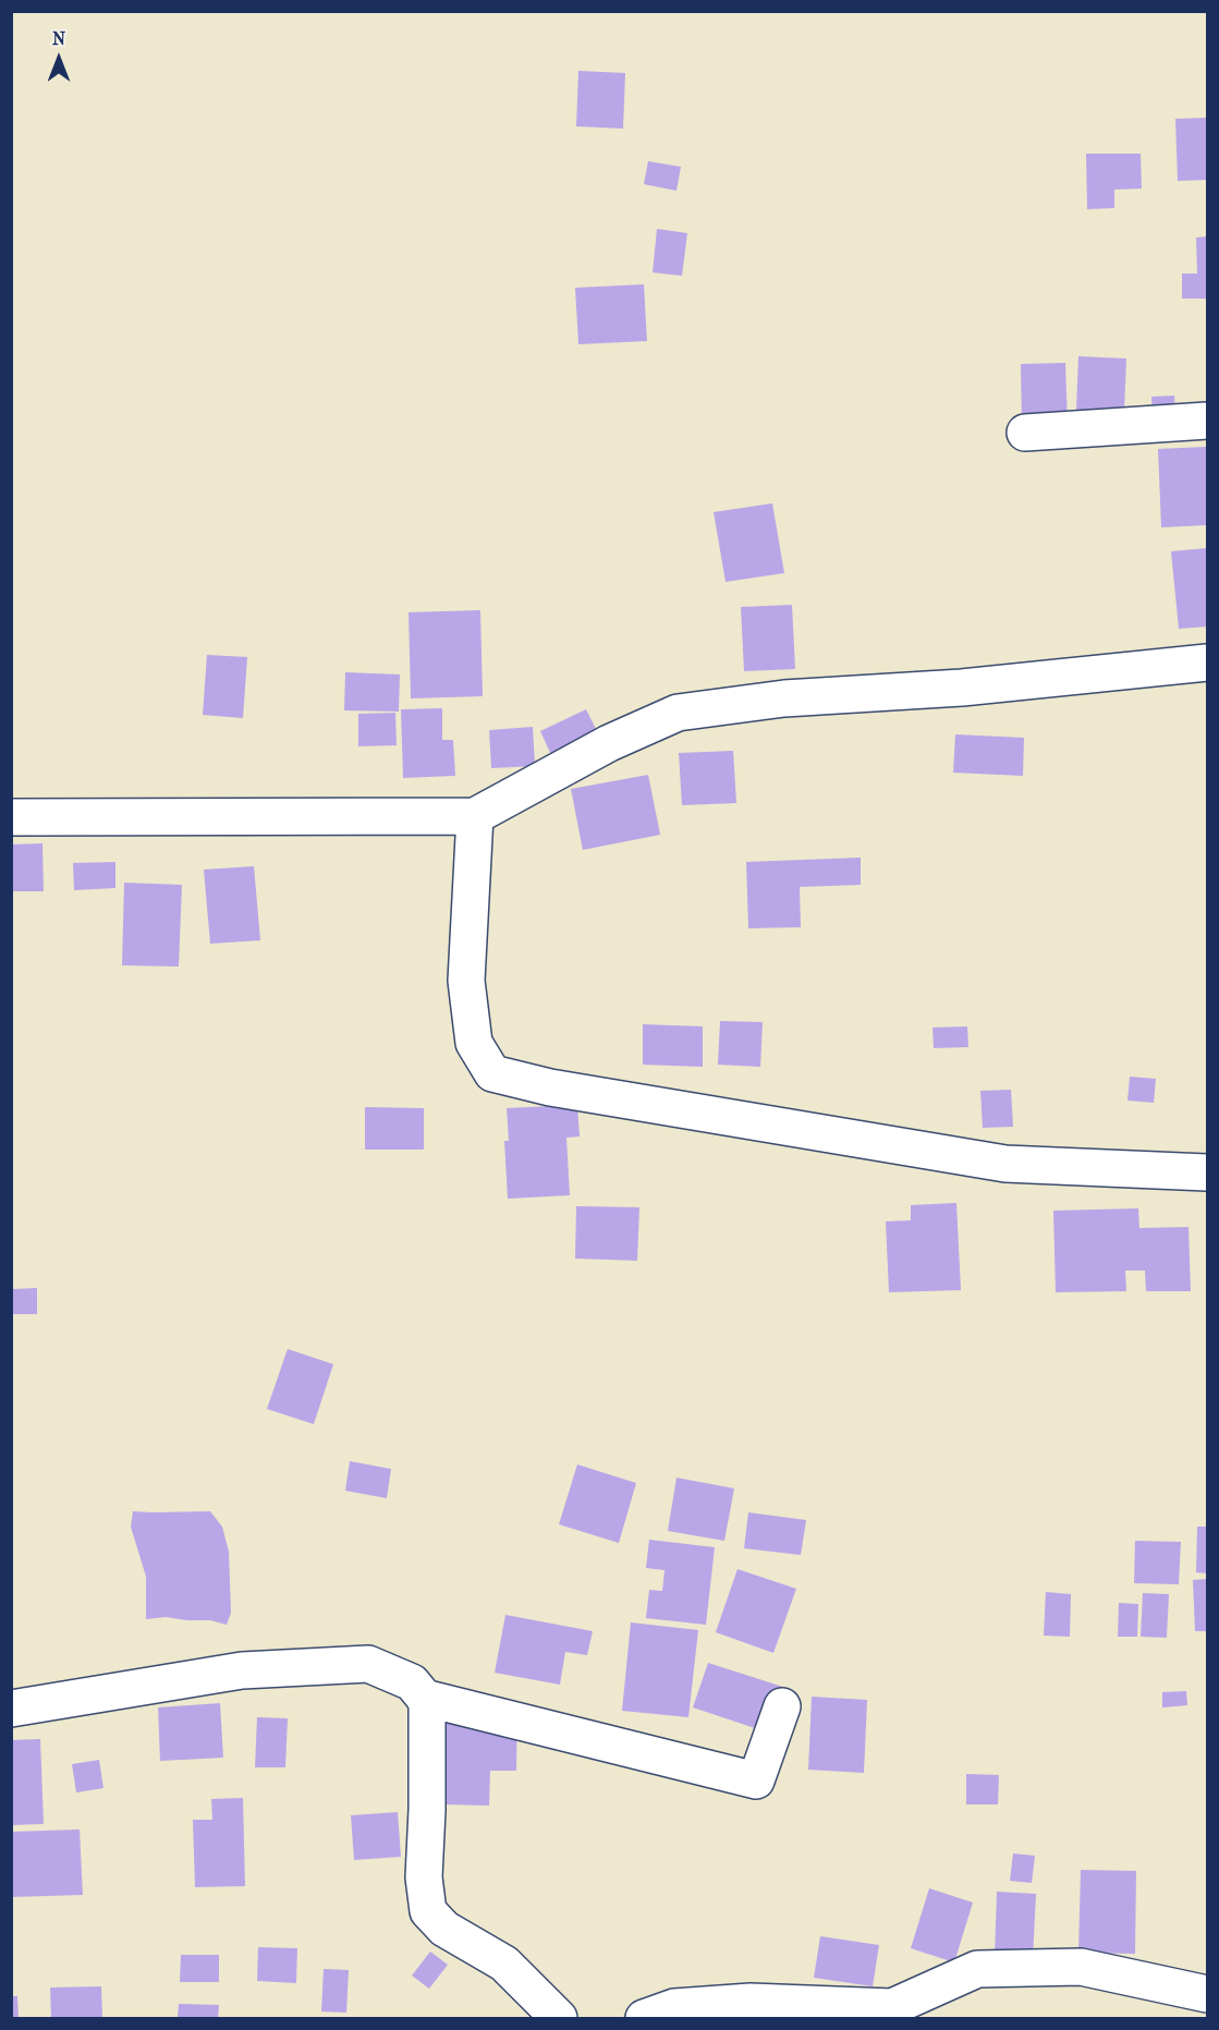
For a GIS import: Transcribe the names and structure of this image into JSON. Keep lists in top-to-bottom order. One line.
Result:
{"north":"top"}
